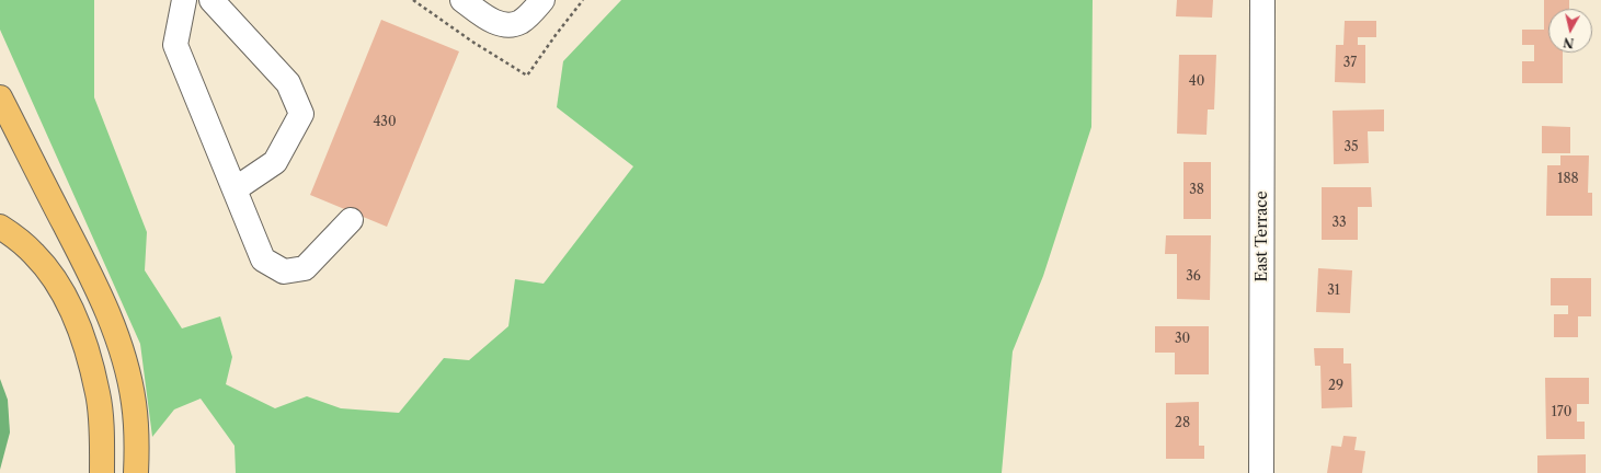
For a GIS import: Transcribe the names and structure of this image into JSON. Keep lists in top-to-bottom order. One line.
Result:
{"streets":{"street":["East Terrace"]},"house_numbers":["37","40","430","35","188","38","33","36","31","30","29","170","28"],"north":"bottom"}
